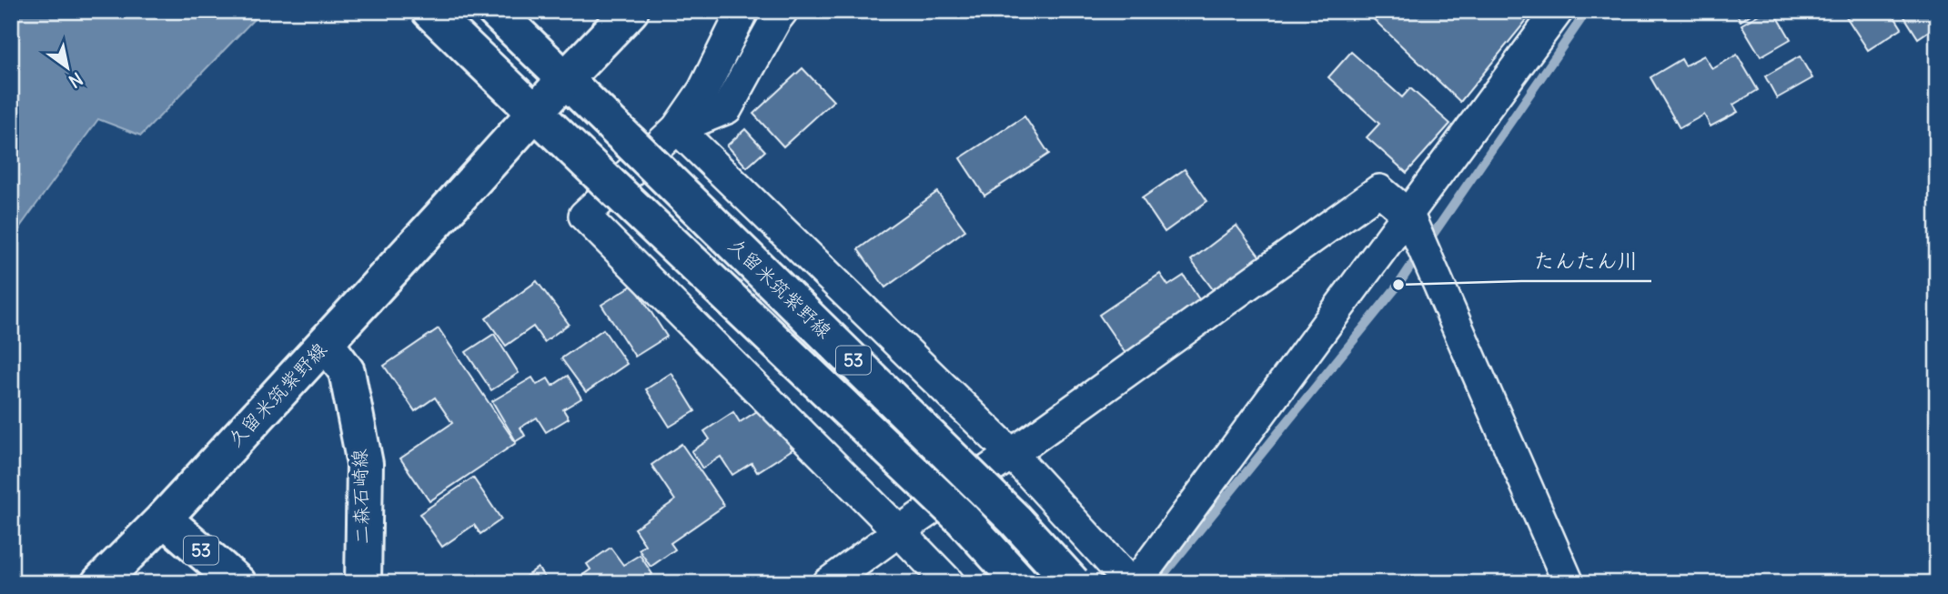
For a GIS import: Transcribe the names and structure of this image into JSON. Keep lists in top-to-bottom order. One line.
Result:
{"streets":{"main road":["久留米筑紫野線","53","二森石崎線"]},"crossings":[["久留米筑紫野線","53"],["久留米筑紫野線","二森石崎線"]],"places":["たんたん川"],"north":"bottom right"}
